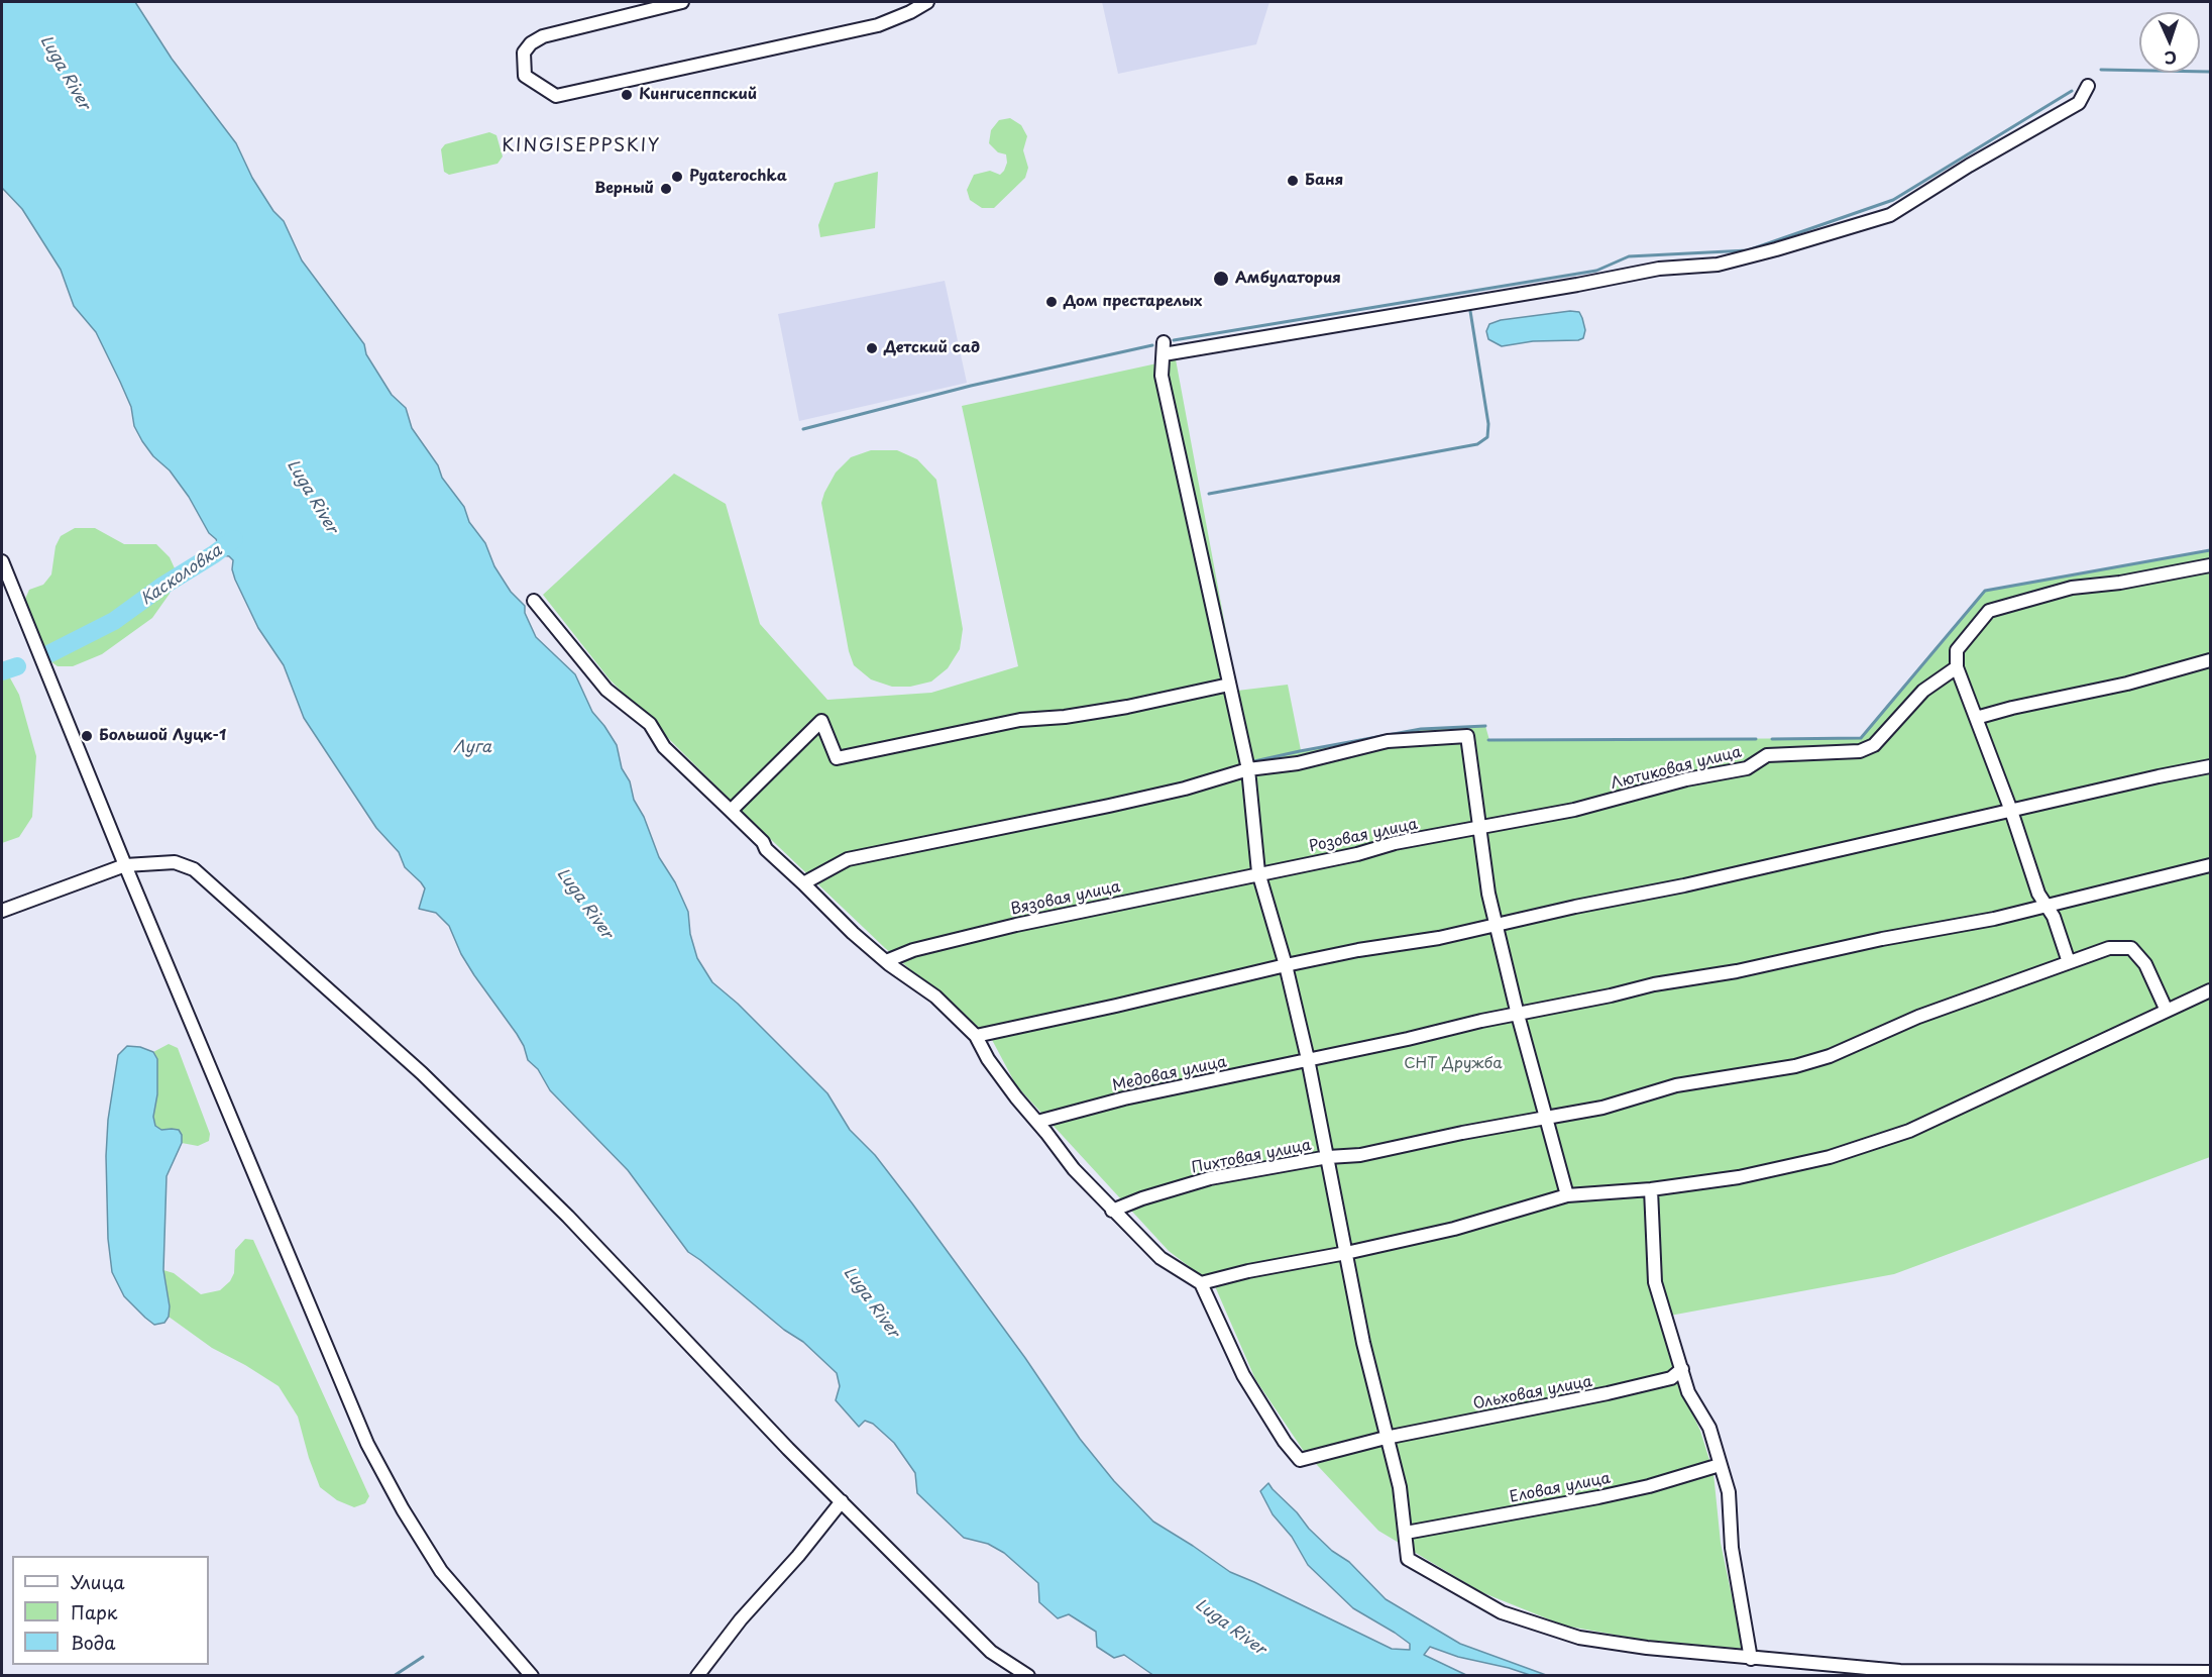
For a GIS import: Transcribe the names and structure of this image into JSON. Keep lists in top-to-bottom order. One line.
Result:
{"streets":{"street":["Лютиковая улица","Розовая улица","Вязовая улица","Медовая улица","Пихтовая улица","Ольховая улица","Еловая улица"]},"crossings":[["Лютиковая улица","Розовая улица"],["Розовая улица","Вязовая улица"]],"districts":["KINGISEPPSKIY"],"water":["Luga River","Касколовка","Луга"],"parks":["СНТ Дружба"],"places":["Кингисеппский","Pyaterochka","Баня","Верный","Амбулатория","Дом престарелых","Детский сад","Большой Луцк-1"],"legend":["Улица","Парк","Вода"],"north":"bottom"}
